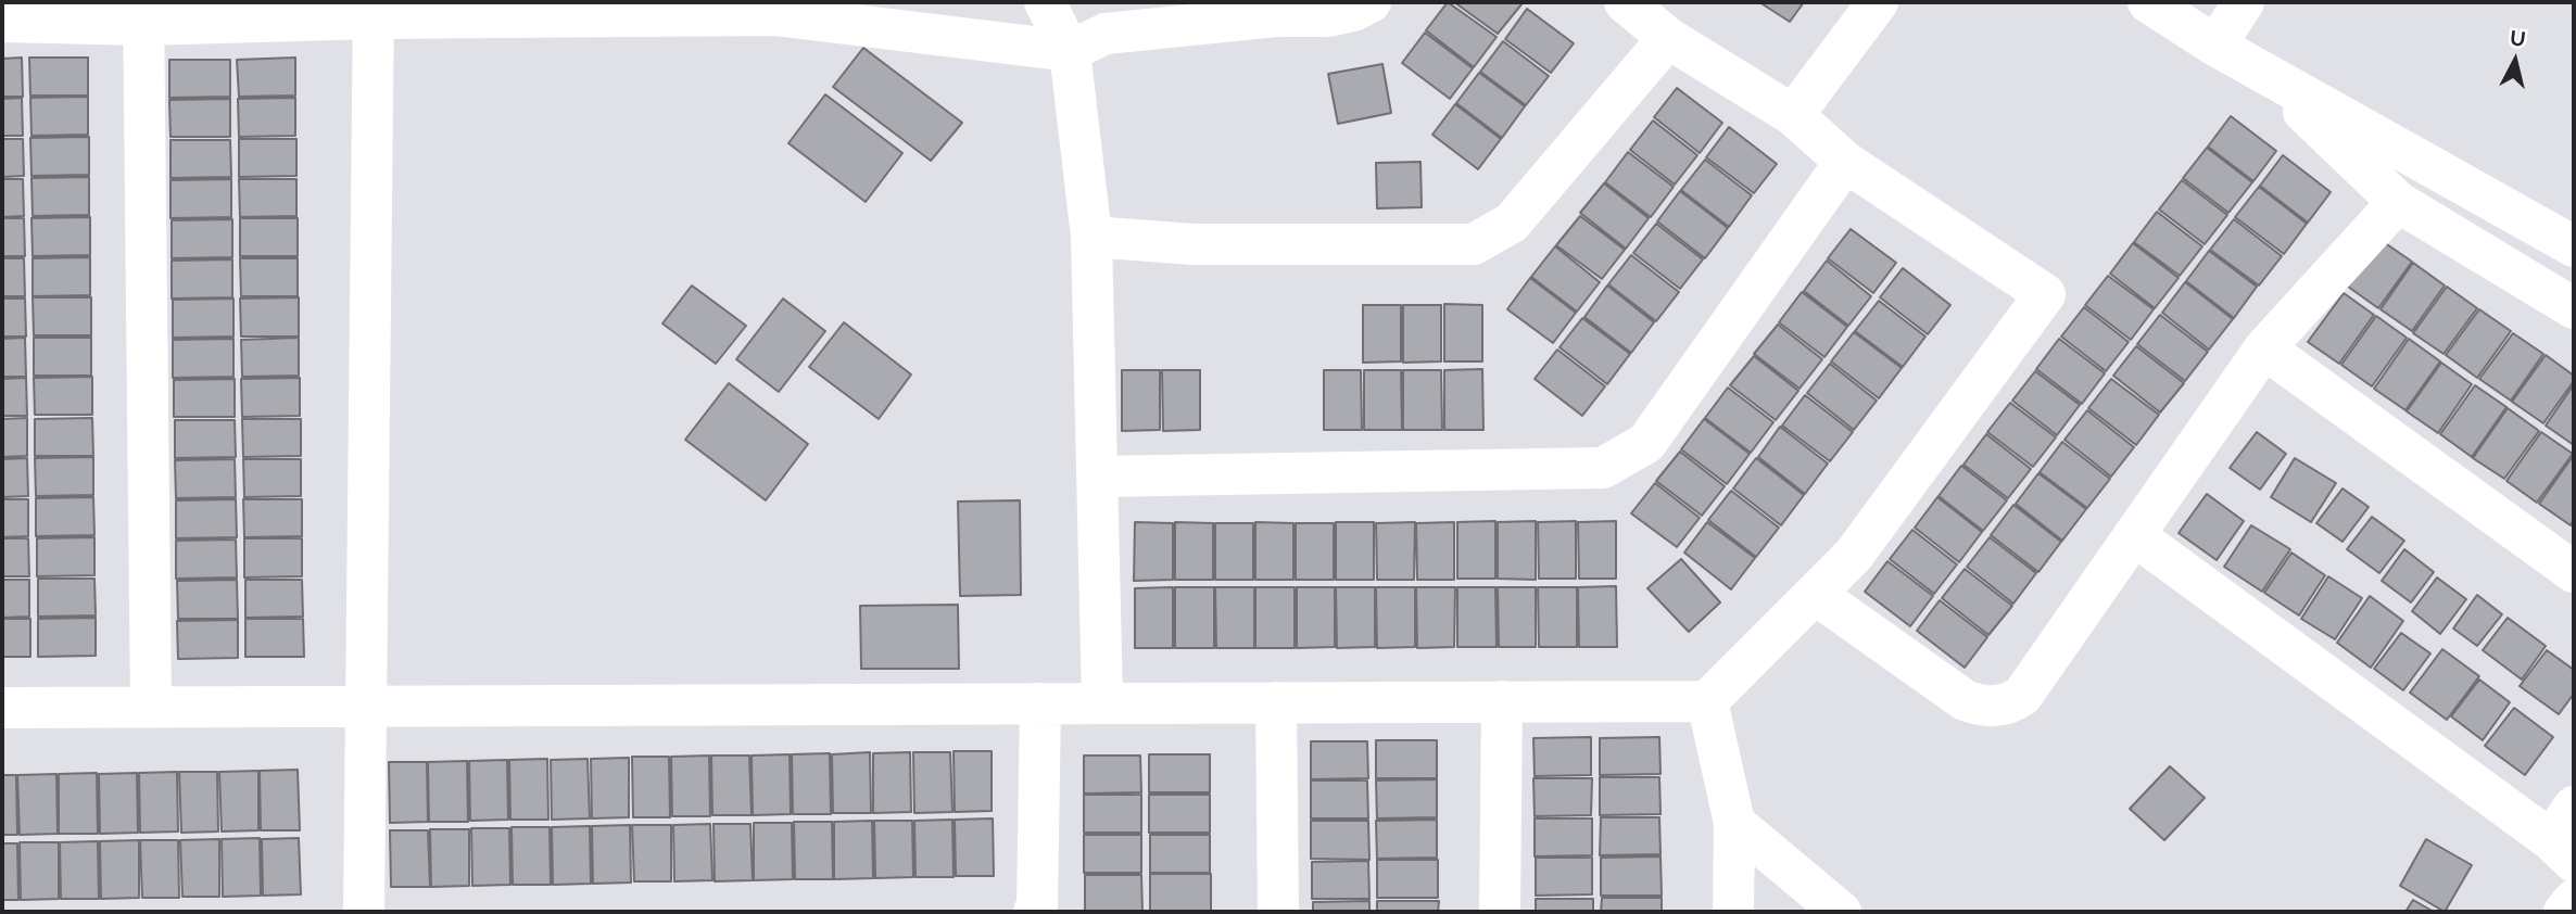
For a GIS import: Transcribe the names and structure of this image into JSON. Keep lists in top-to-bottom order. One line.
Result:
{"north":"top"}
